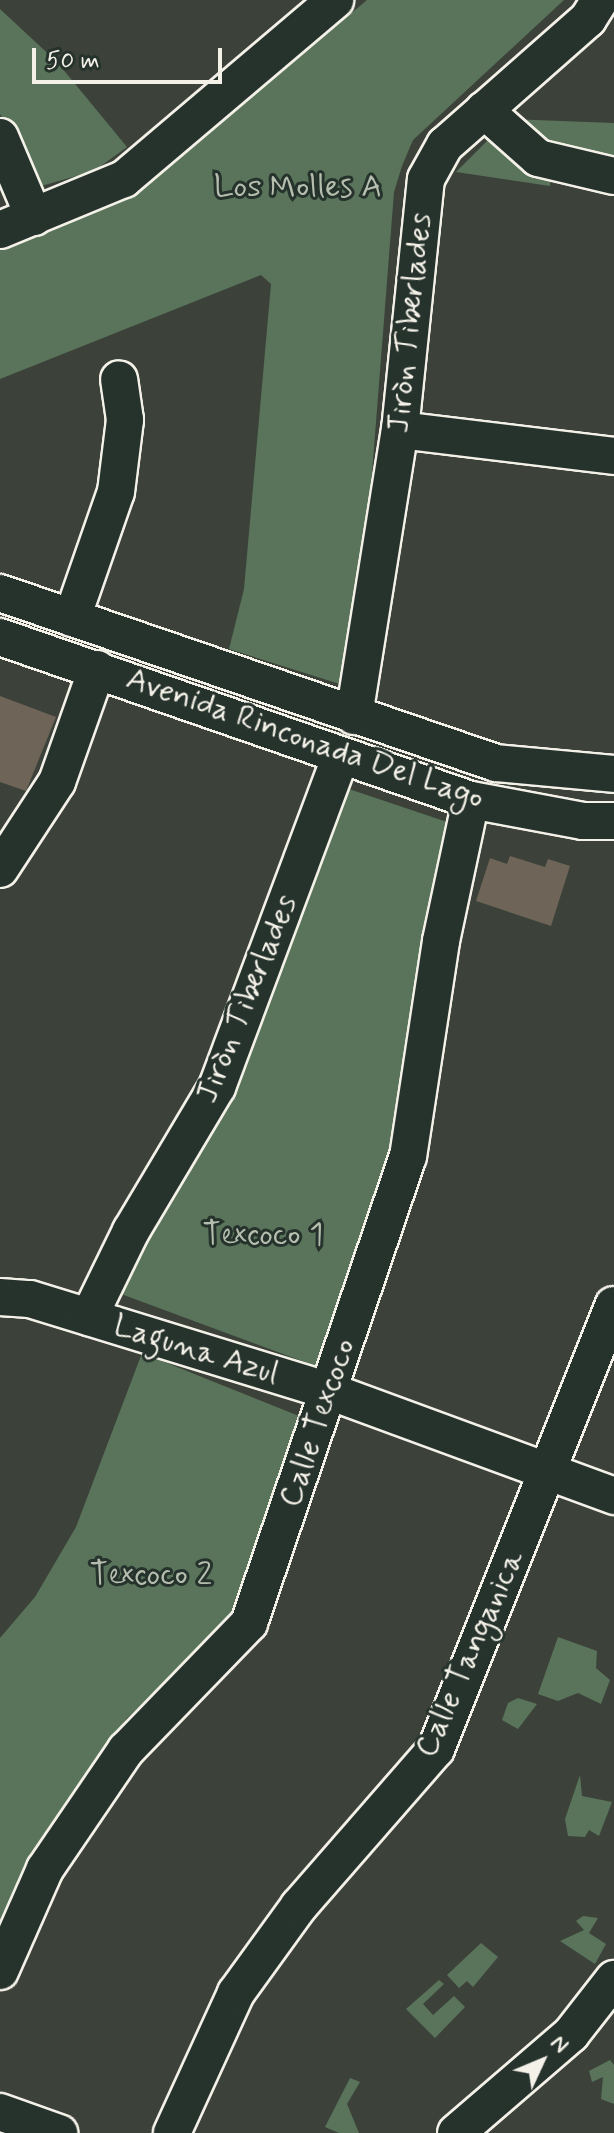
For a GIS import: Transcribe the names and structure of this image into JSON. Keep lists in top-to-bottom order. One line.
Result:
{"streets":{"street":["Jiròn Tiberlades","Avenida Rinconada Del Lago","Laguna Azul","Calle Texcoco","Calle Tanganica"]},"crossings":[["Jiròn Tiberlades","Avenida Rinconada Del Lago"],["Jiròn Tiberlades","Laguna Azul"],["Avenida Rinconada Del Lago","Calle Texcoco"],["Laguna Azul","Calle Texcoco"],["Laguna Azul","Calle Tanganica"]],"parks":["Los Molles A","Texcoco 1","Texcoco 2"],"scale_bar":"50 m","north":"top right"}
